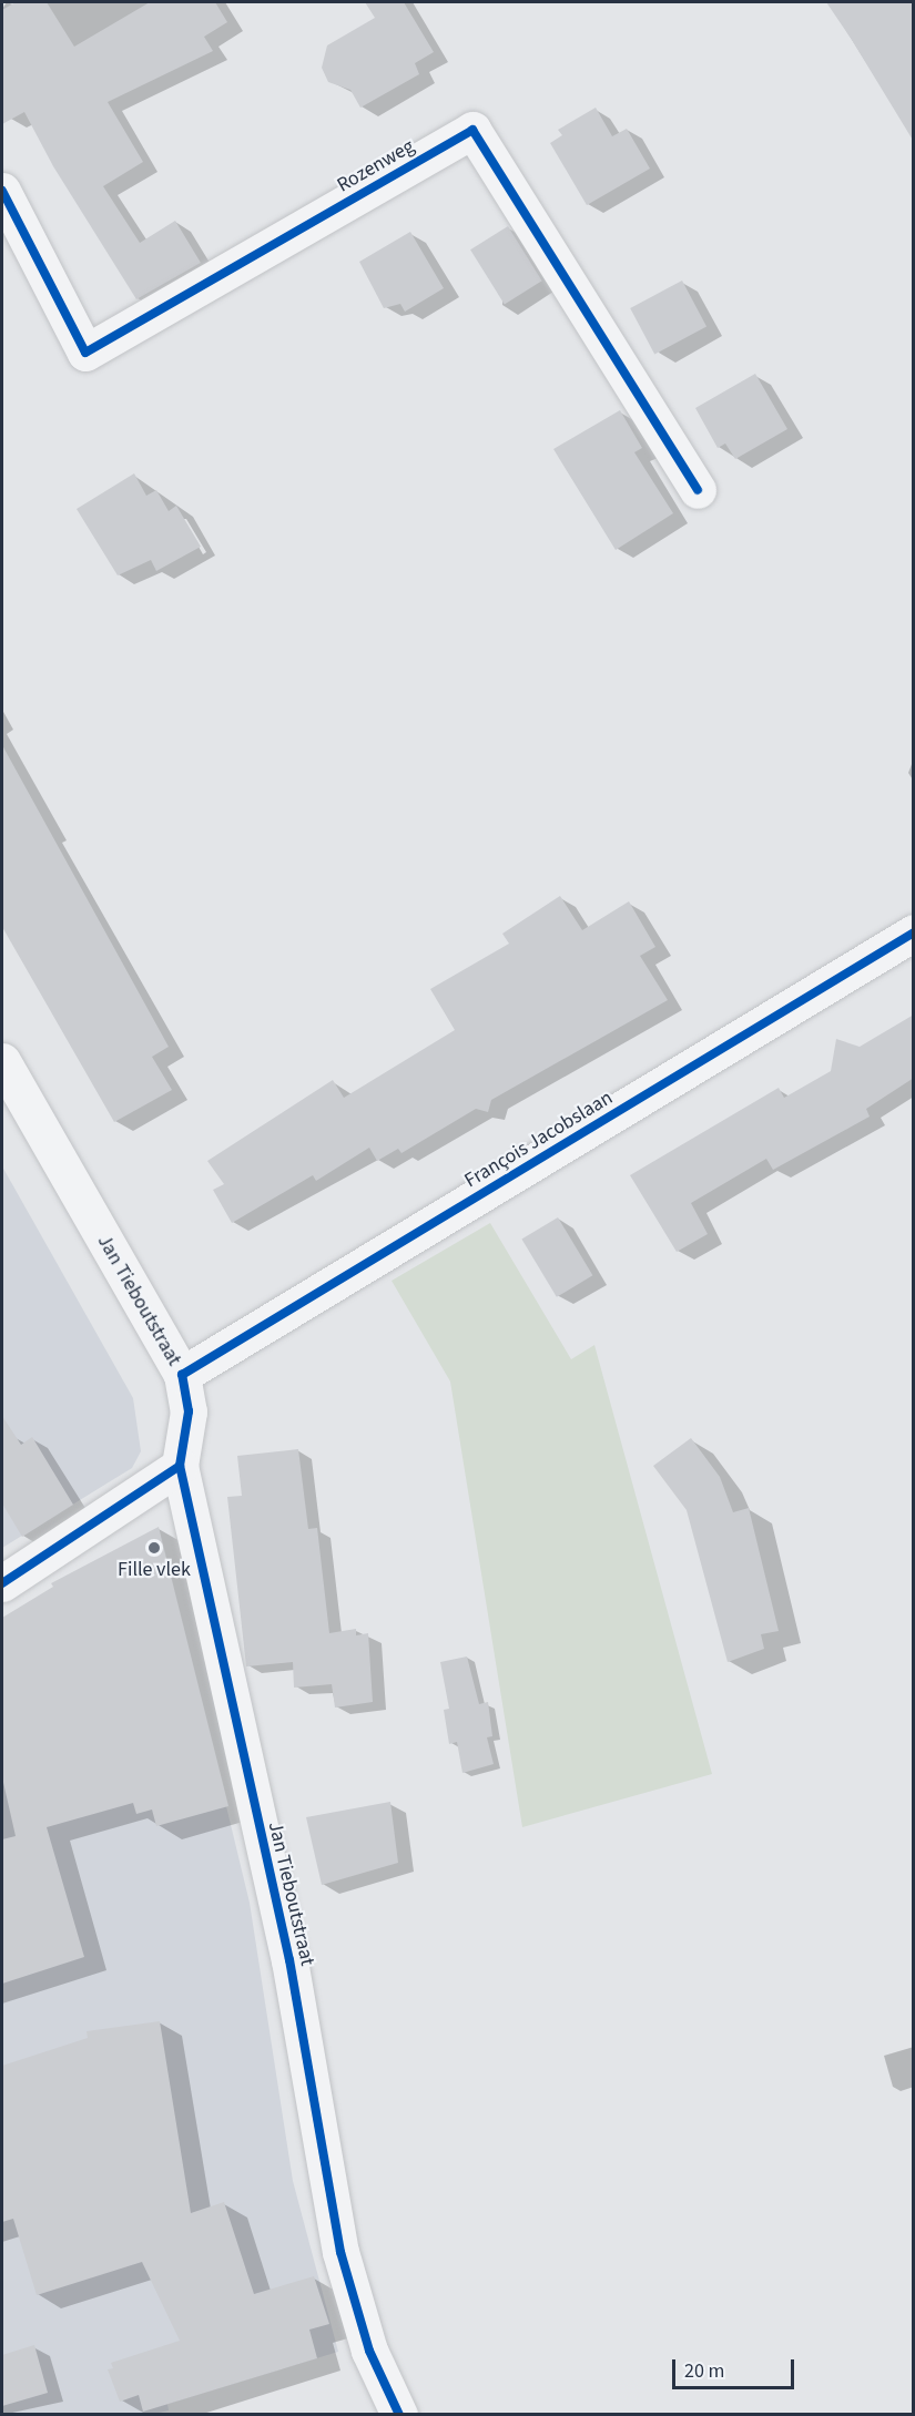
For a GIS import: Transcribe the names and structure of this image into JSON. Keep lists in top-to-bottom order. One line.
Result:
{"streets":{"street":["Rozenweg","François Jacobslaan","Jan Tieboutstraat"]},"crossings":[["François Jacobslaan","Jan Tieboutstraat"]],"places":["Fille vlek"],"scale_bar":"20 m"}
